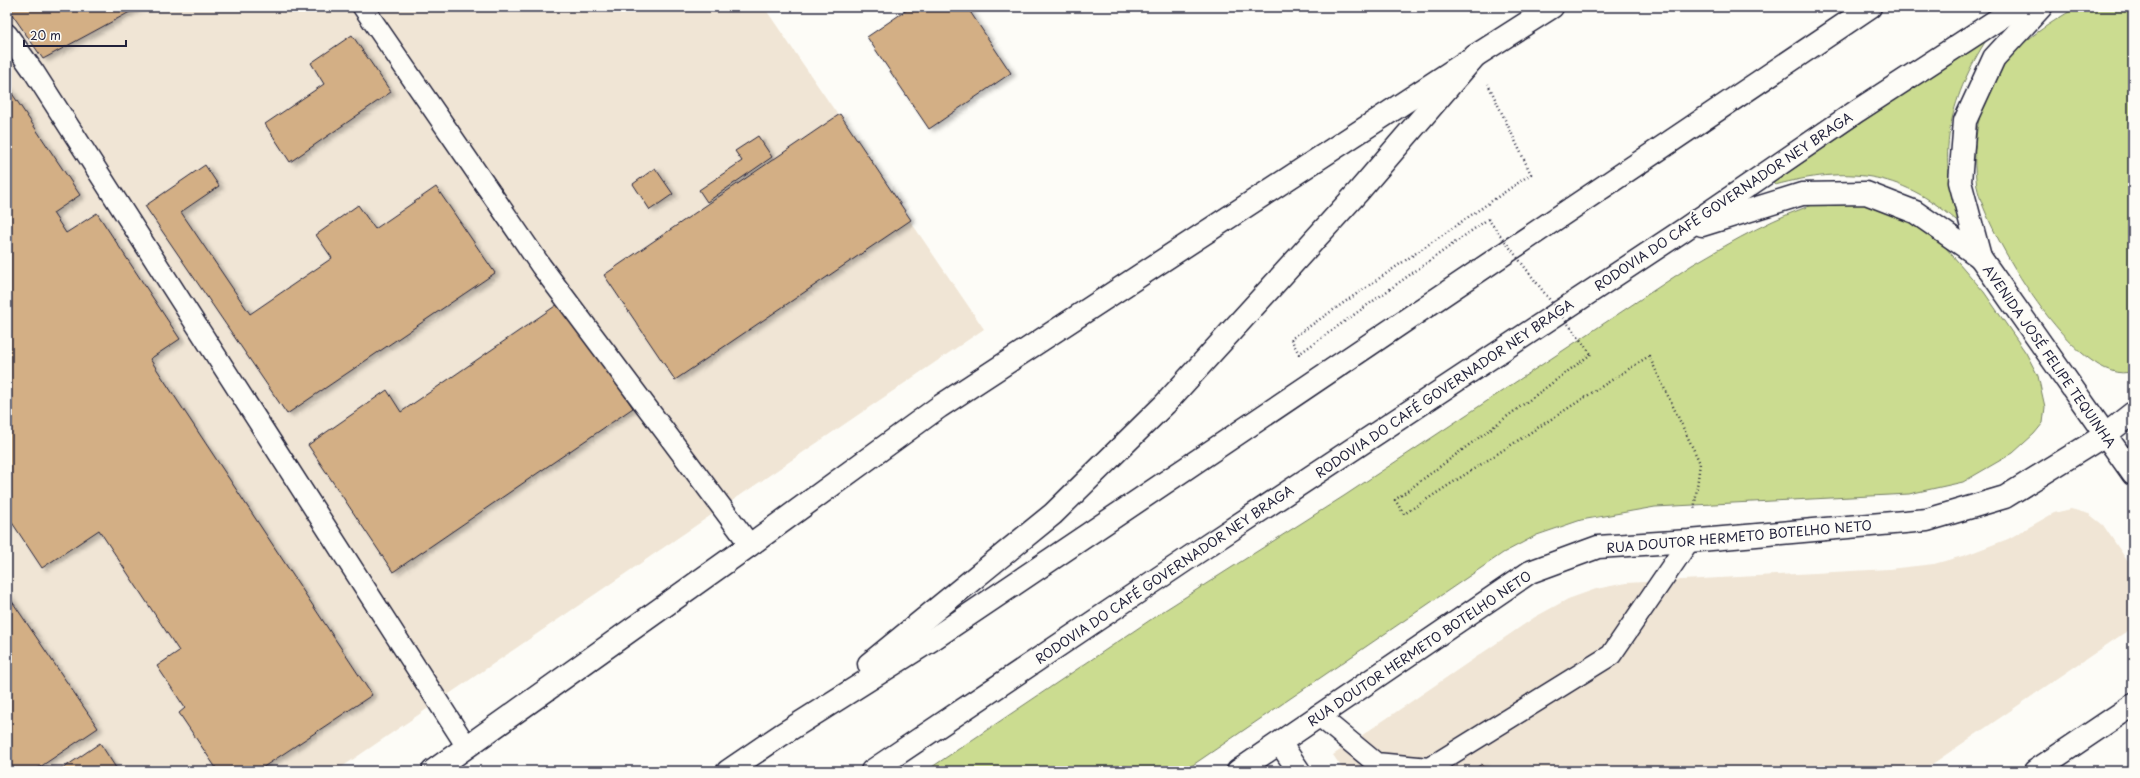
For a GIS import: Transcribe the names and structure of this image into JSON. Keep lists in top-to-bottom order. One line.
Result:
{"streets":{"main road":["RODOVIA DO CAFÉ GOVERNADOR NEY BRAGA","AVENIDA JOSÉ FELIPE TEQUINHA","RUA DOUTOR HERMETO BOTELHO NETO"]},"crossings":[["AVENIDA JOSÉ FELIPE TEQUINHA","RUA DOUTOR HERMETO BOTELHO NETO"]],"scale_bar":"20 m"}
